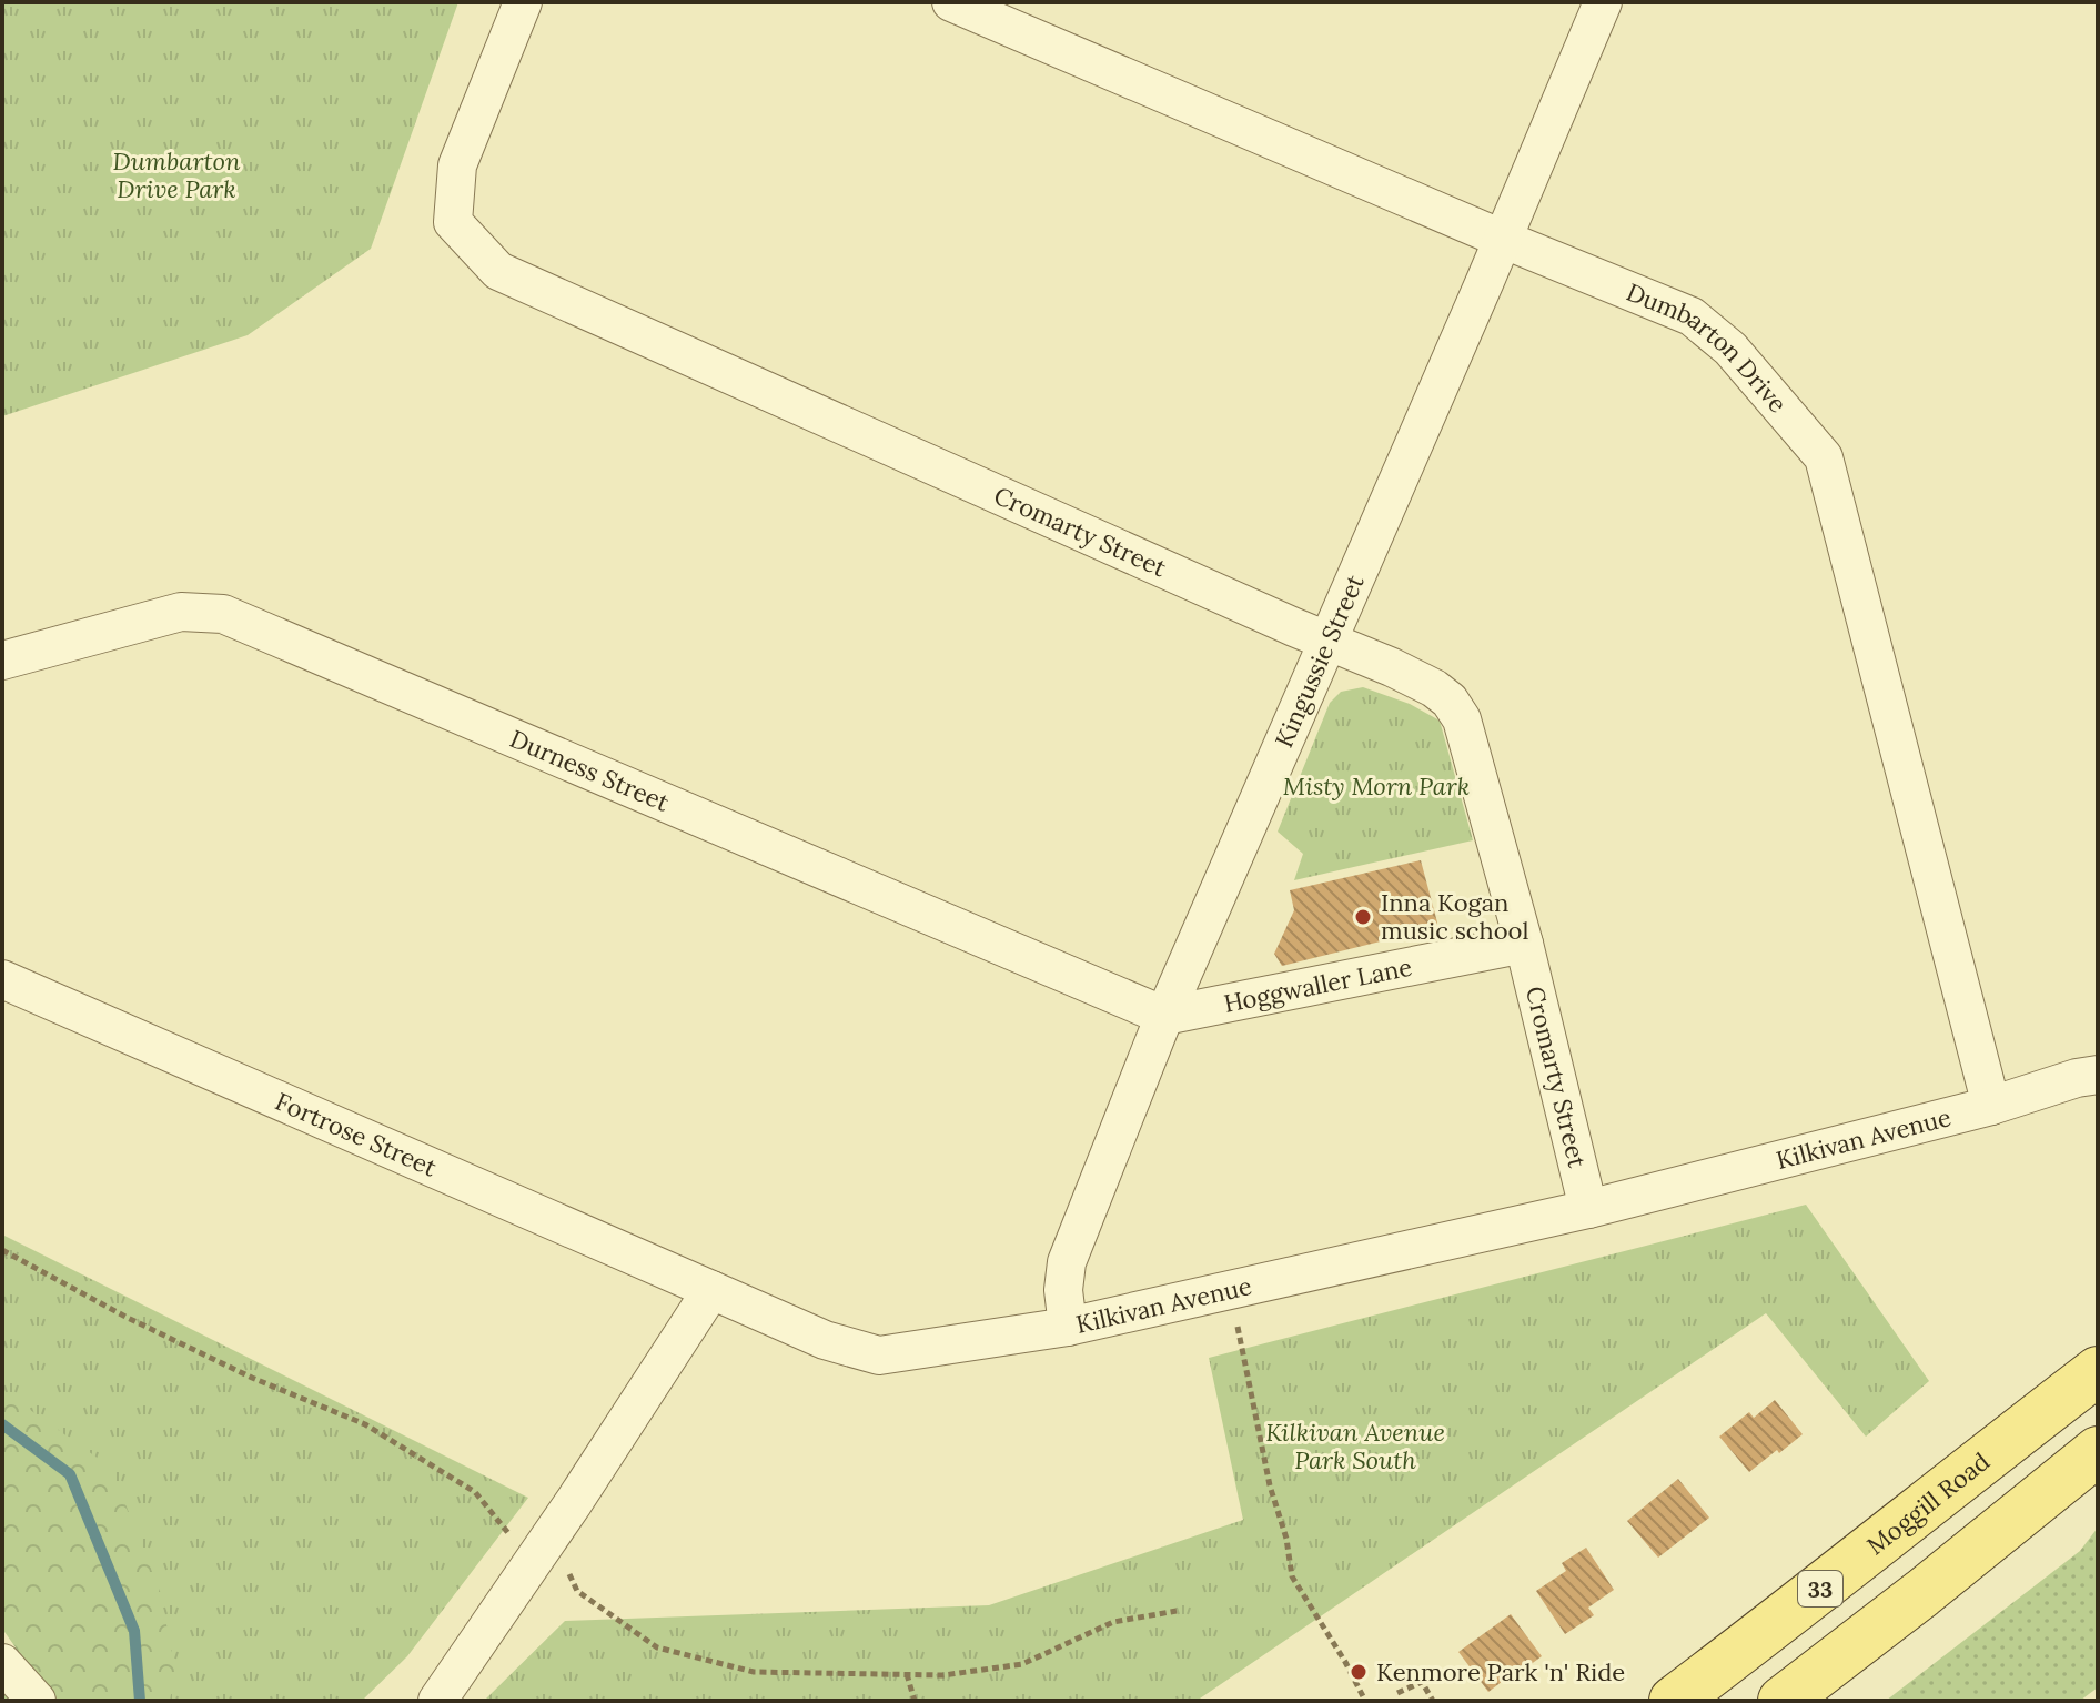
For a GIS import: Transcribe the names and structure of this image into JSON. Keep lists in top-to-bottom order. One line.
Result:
{"streets":{"main road":["Moggill Road","33"],"street":["Dumbarton Drive","Cromarty Street","Kingussie Street","Durness Street","Hoggwaller Lane","Fortrose Street","Kilkivan Avenue"]},"crossings":[["Dumbarton Drive","Kingussie Street"],["Dumbarton Drive","Kilkivan Avenue"],["Cromarty Street","Kingussie Street"],["Cromarty Street","Hoggwaller Lane"],["Cromarty Street","Kilkivan Avenue"],["Kingussie Street","Durness Street"],["Kingussie Street","Hoggwaller Lane"],["Kingussie Street","Kilkivan Avenue"],["Durness Street","Hoggwaller Lane"],["Fortrose Street","Kilkivan Avenue"]],"parks":["Dumbarton Drive Park","Misty Morn Park","Kilkivan Avenue Park South"],"places":["Inna Kogan music school","Kenmore Park 'n' Ride"]}
